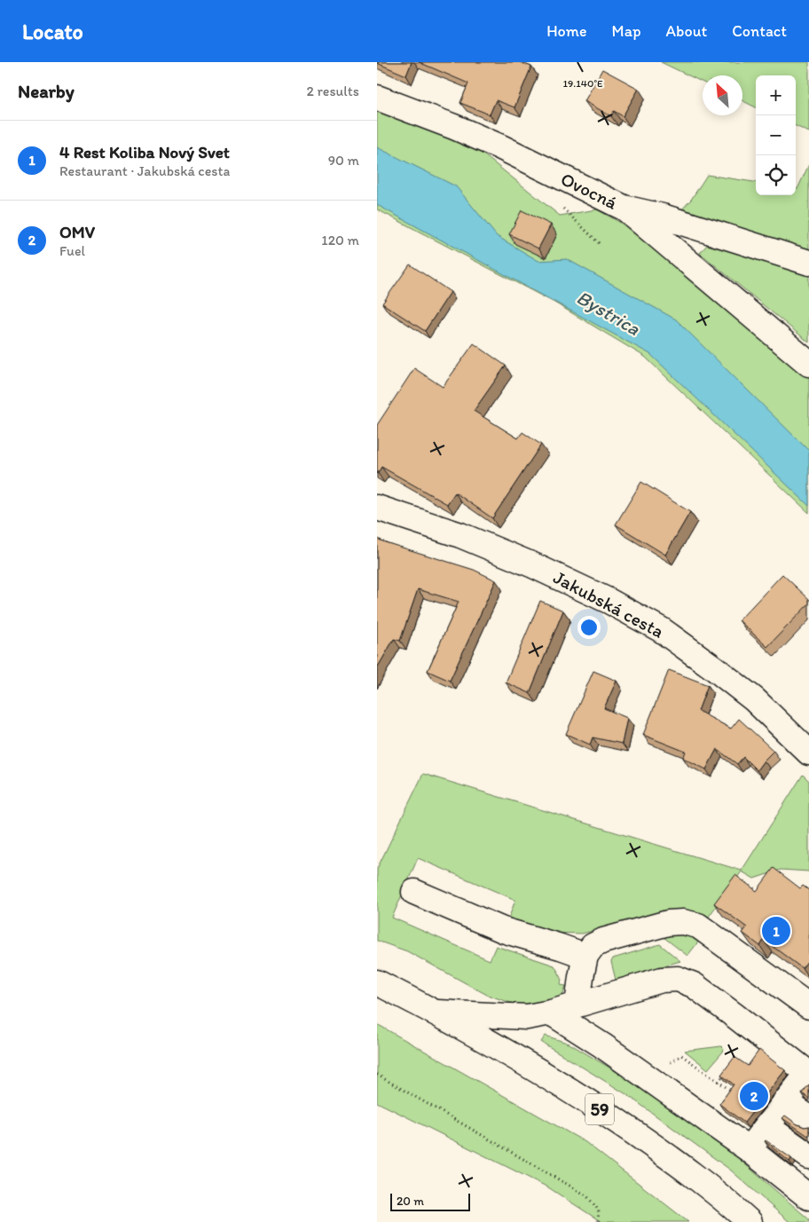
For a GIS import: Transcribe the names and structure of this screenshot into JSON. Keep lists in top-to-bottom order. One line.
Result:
{"streets":{"street":["Ovocná","Jakubská cesta","59"]},"water":["Bystrica"],"scale_bar":"20 m","north":"top left","page":{"header":"Locato","nav":["Home","Map","About","Contact"],"heading":["Nearby","2 results"],"map_buttons":["+","−"],"list":[{"mark":"1","name":"4 Rest Koliba Nový Svet","note":"Restaurant · Jakubská cesta","value":"90 m"},{"mark":"2","name":"OMV","note":"Fuel","value":"120 m"}],"pins":["1","2"],"scale":"20 m"},"coordinates":["19.140°E"]}
